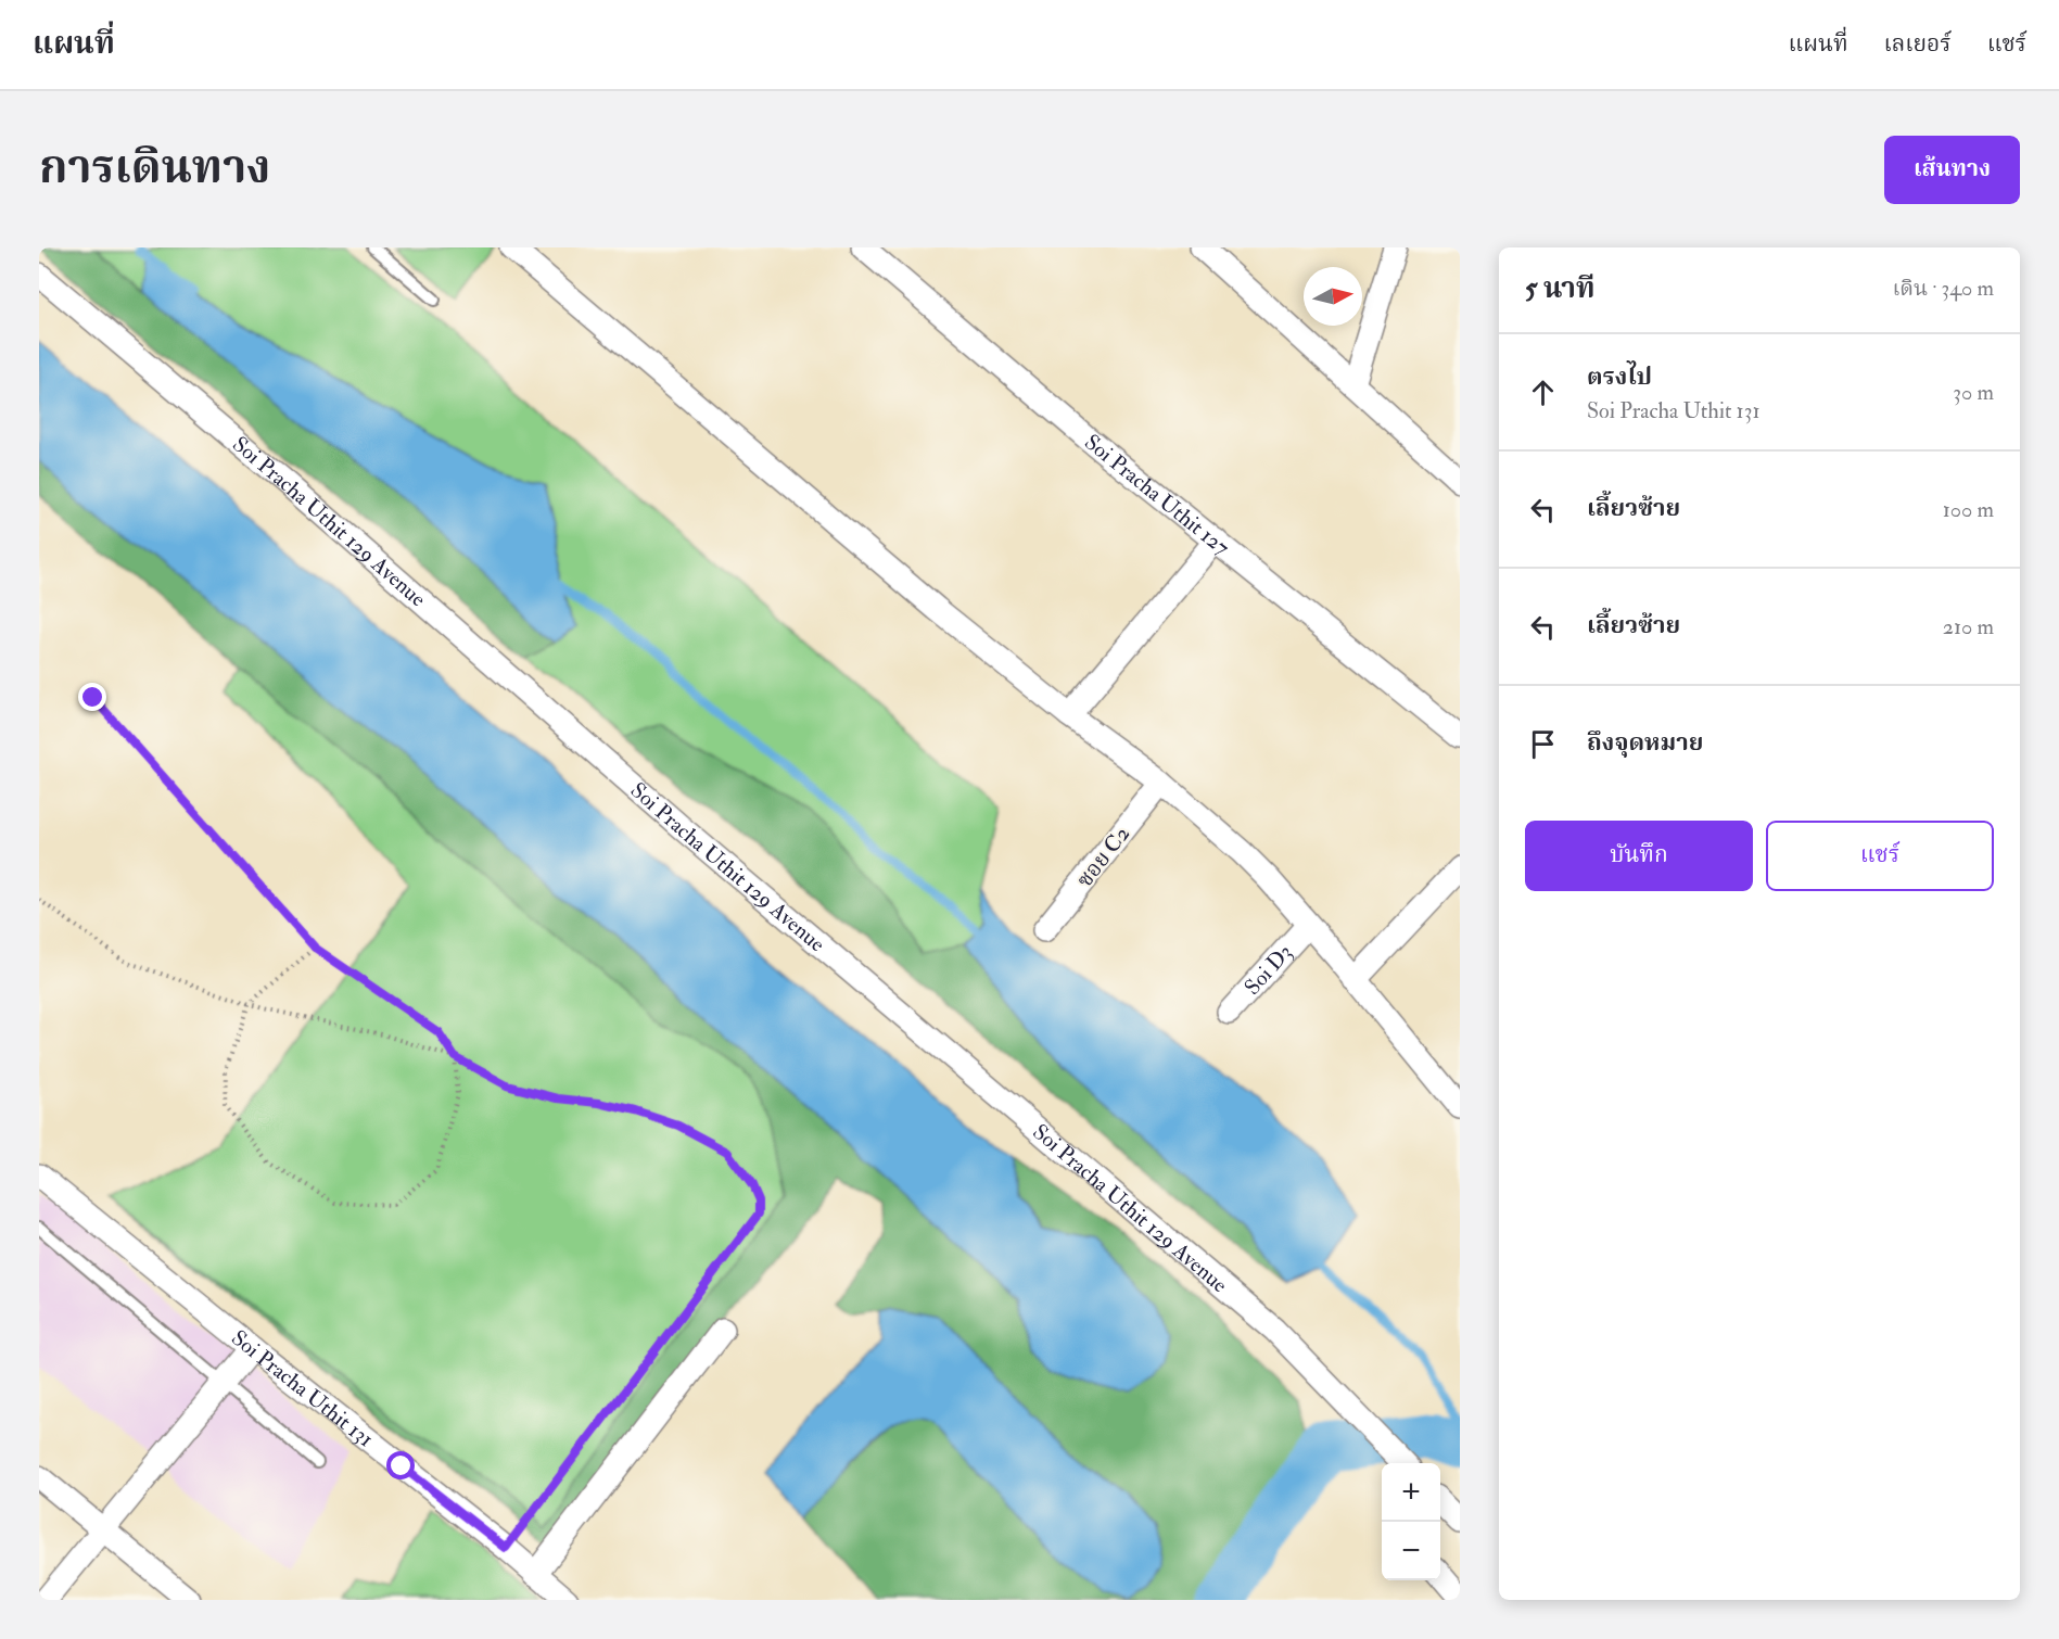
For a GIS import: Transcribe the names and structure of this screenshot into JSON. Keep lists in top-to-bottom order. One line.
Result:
{"streets":{"street":["Soi Pracha Uthit 127","Soi Pracha Uthit 129 Avenue","ซอย C2","Soi D3","Soi Pracha Uthit 131"]},"north":"right","page":{"header":"แผนที่","nav":["แผนที่","เลเยอร์","แชร์"],"title":"การเดินทาง","buttons":["เส้นทาง",["บันทึก","แชร์"]],"heading":["5 นาที","เดิน · 340 m"],"list":[["ตรงไป","Soi Pracha Uthit 131","30 m"],["เลี้ยวซ้าย","100 m"],["เลี้ยวซ้าย","210 m"],"ถึงจุดหมาย"],"map_buttons":["+","−"]}}
